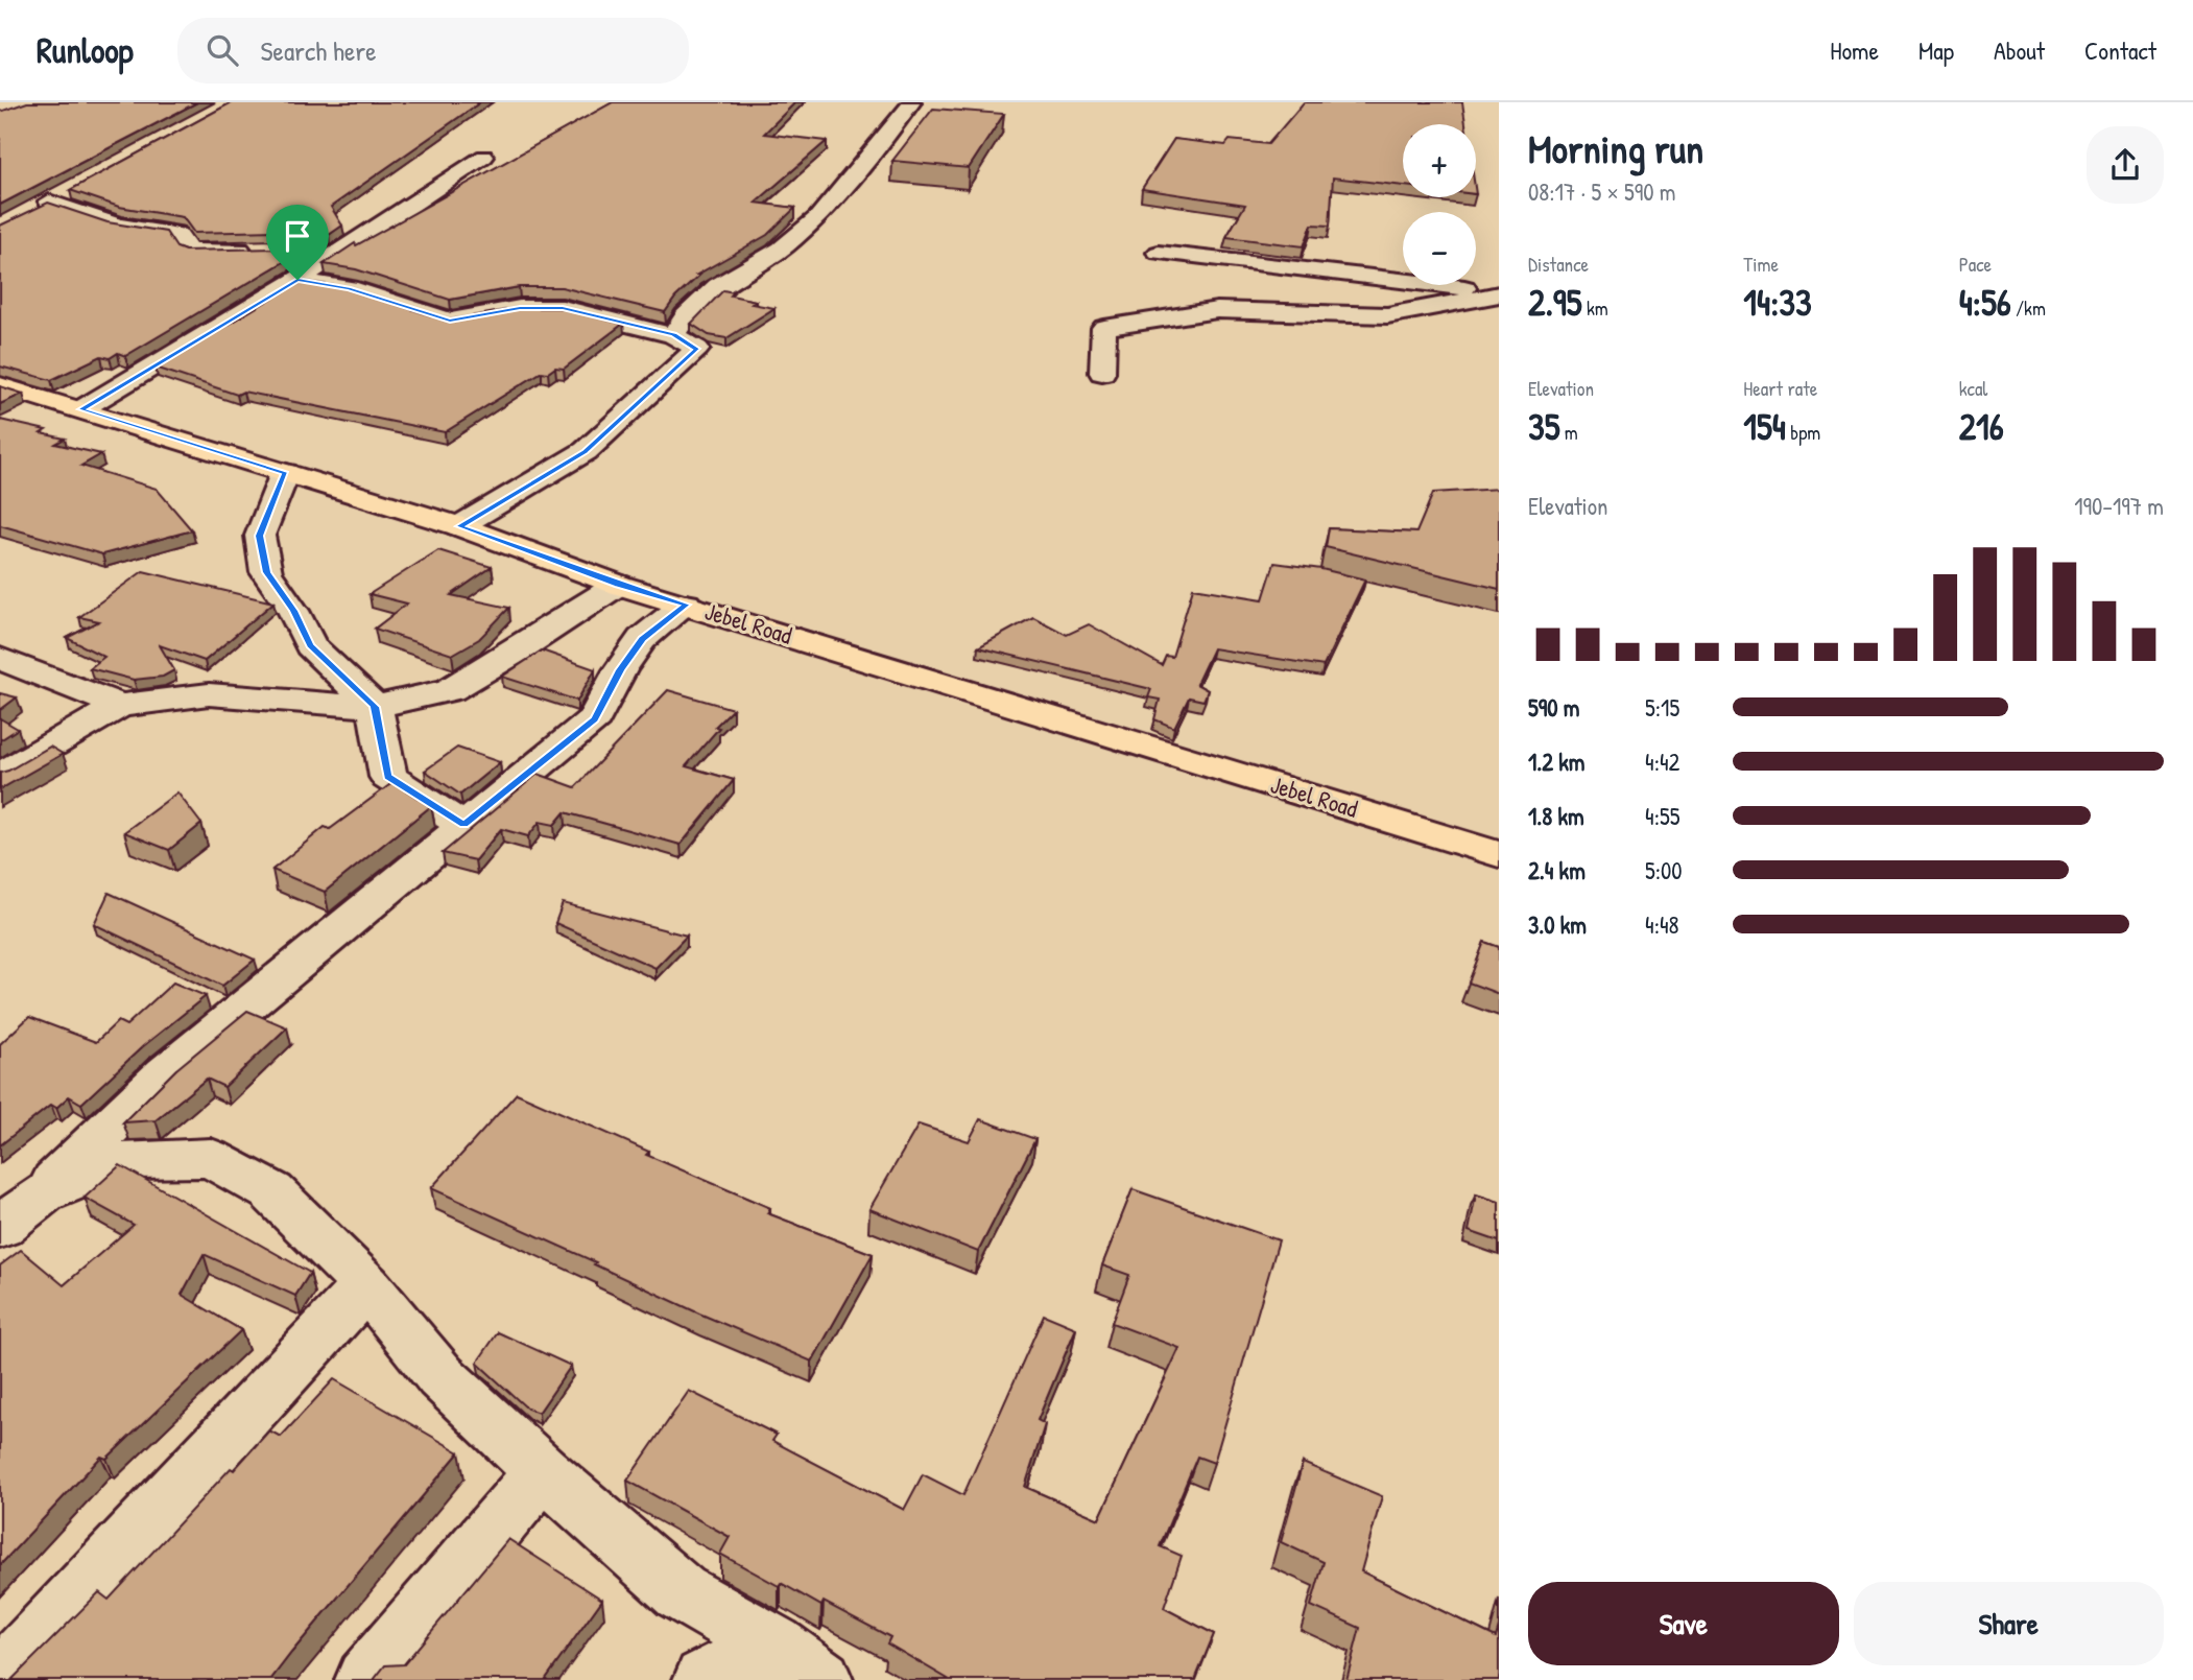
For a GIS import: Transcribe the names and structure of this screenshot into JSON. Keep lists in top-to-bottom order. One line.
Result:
{"streets":{"main road":["Jebel Road"]},"page":{"header":"Runloop","search":"Search here","nav":["Home","Map","About","Contact"],"heading":["Morning run","08:17 · 5 × 590 m"],"map_buttons":["+","−"],"stats":[["Distance","2.95 km"],["Time","14:33"],["Pace","4:56 /km"],["Elevation","35 m"],["Heart rate","154 bpm"],["kcal","216"]],"chart":["Elevation","190–197 m"],"list":[{"name":"590 m","note":"5:15"},{"name":"1.2 km","note":"4:42"},{"name":"1.8 km","note":"4:55"},{"name":"2.4 km","note":"5:00"},{"name":"3.0 km","note":"4:48"}],"buttons":["Save","Share"]}}
